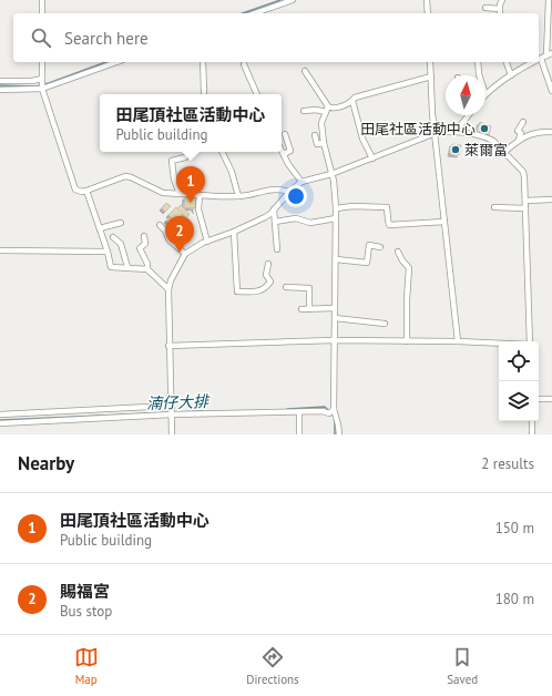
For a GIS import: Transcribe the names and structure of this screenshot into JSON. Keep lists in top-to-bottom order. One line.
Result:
{"water":["湳仔大排"],"places":["田尾社區活動中心","萊爾富"],"north":"top","page":{"search":"Search here","popup":["田尾頂社區活動中心","Public building"],"pins":["1","2"],"heading":["Nearby","2 results"],"list":[{"mark":"1","name":"田尾頂社區活動中心","note":"Public building","value":"150 m"},{"mark":"2","name":"賜福宮","note":"Bus stop","value":"180 m"}],"nav":["Map","Directions","Saved"]}}
